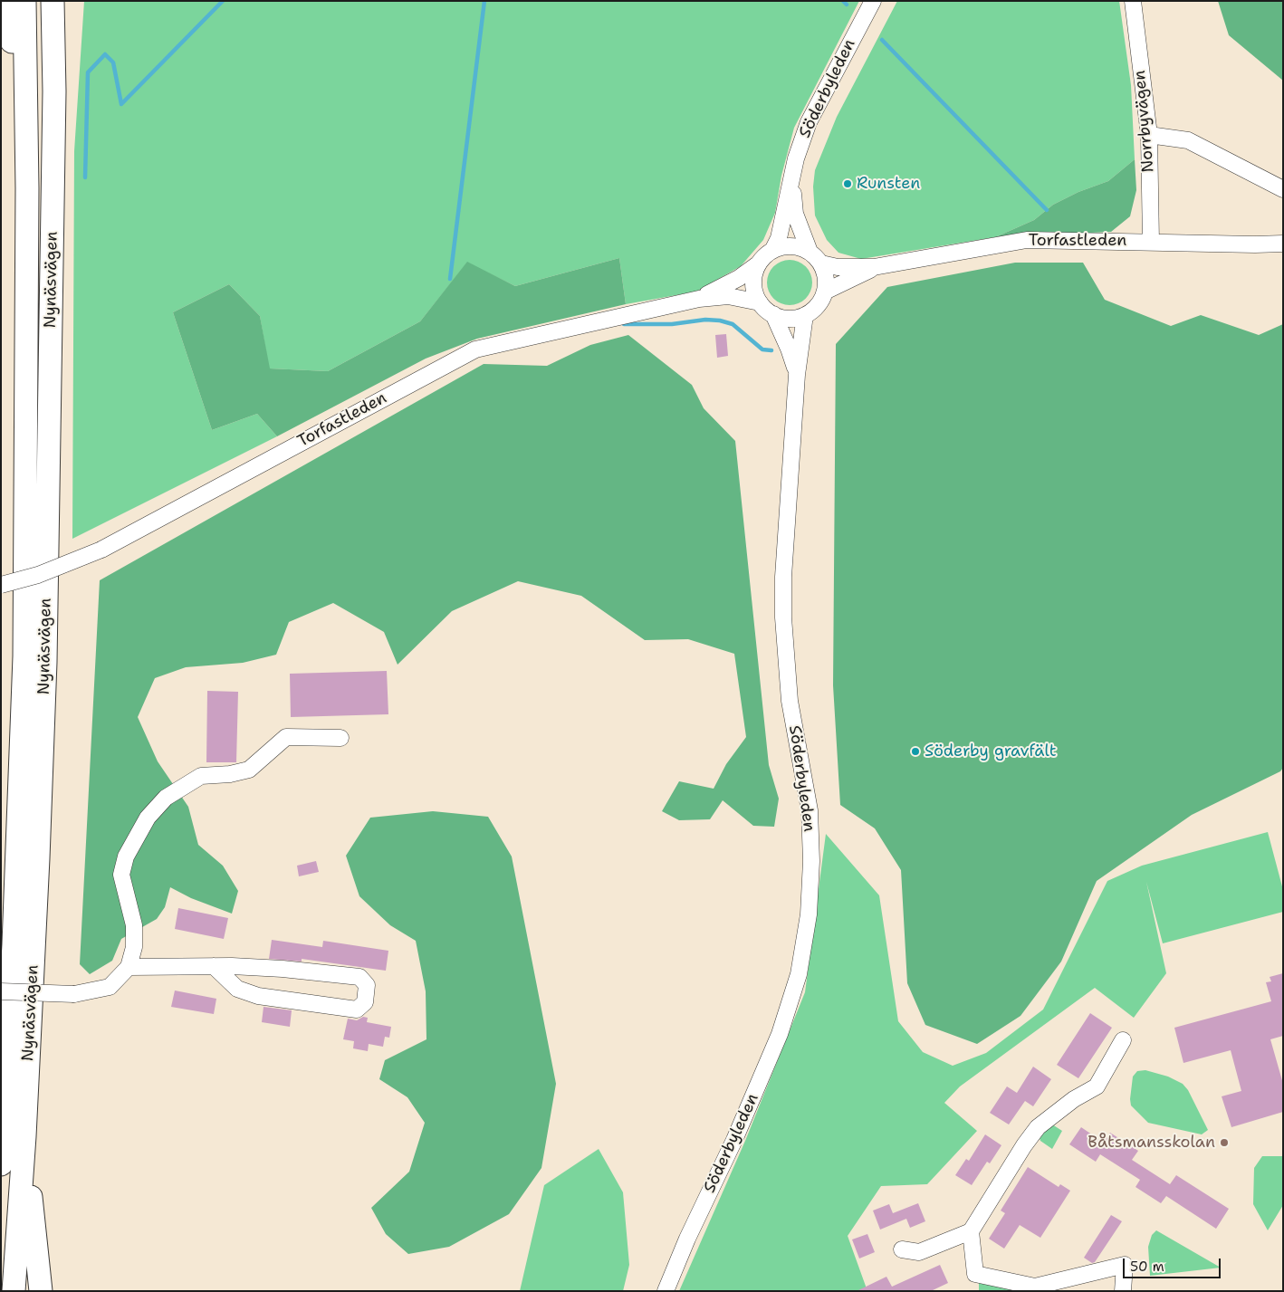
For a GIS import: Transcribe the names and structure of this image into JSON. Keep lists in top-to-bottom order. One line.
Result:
{"streets":{"highway":["Nynäsvägen"],"street":["Söderbyleden","Norrbyvägen","Torfastleden"]},"crossings":[["Söderbyleden","Torfastleden"],["Norrbyvägen","Torfastleden"]],"places":["Runsten","Söderby gravfält","Båtsmansskolan"],"scale_bar":"50 m"}
